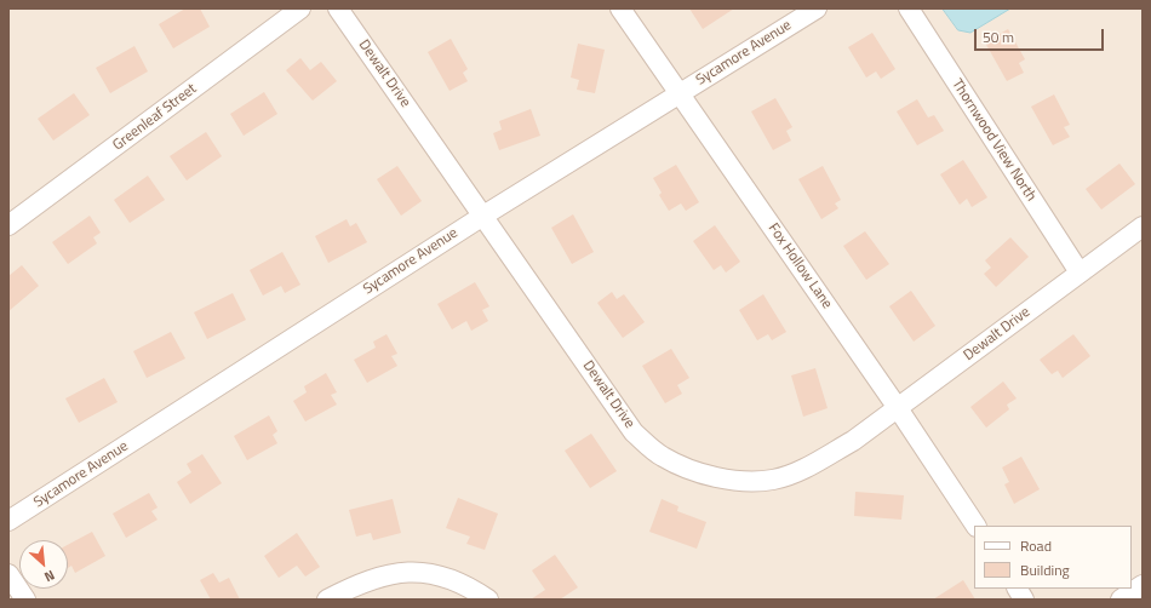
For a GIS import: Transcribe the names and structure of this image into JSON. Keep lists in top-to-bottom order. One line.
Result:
{"streets":{"street":["Sycamore Avenue","Dewalt Drive","Greenleaf Street","Thornwood View North","Fox Hollow Lane"]},"crossings":[["Sycamore Avenue","Dewalt Drive"],["Sycamore Avenue","Fox Hollow Lane"],["Dewalt Drive","Thornwood View North"],["Dewalt Drive","Fox Hollow Lane"]],"legend":["Road","Building"],"scale_bar":"50 m","north":"bottom right"}
